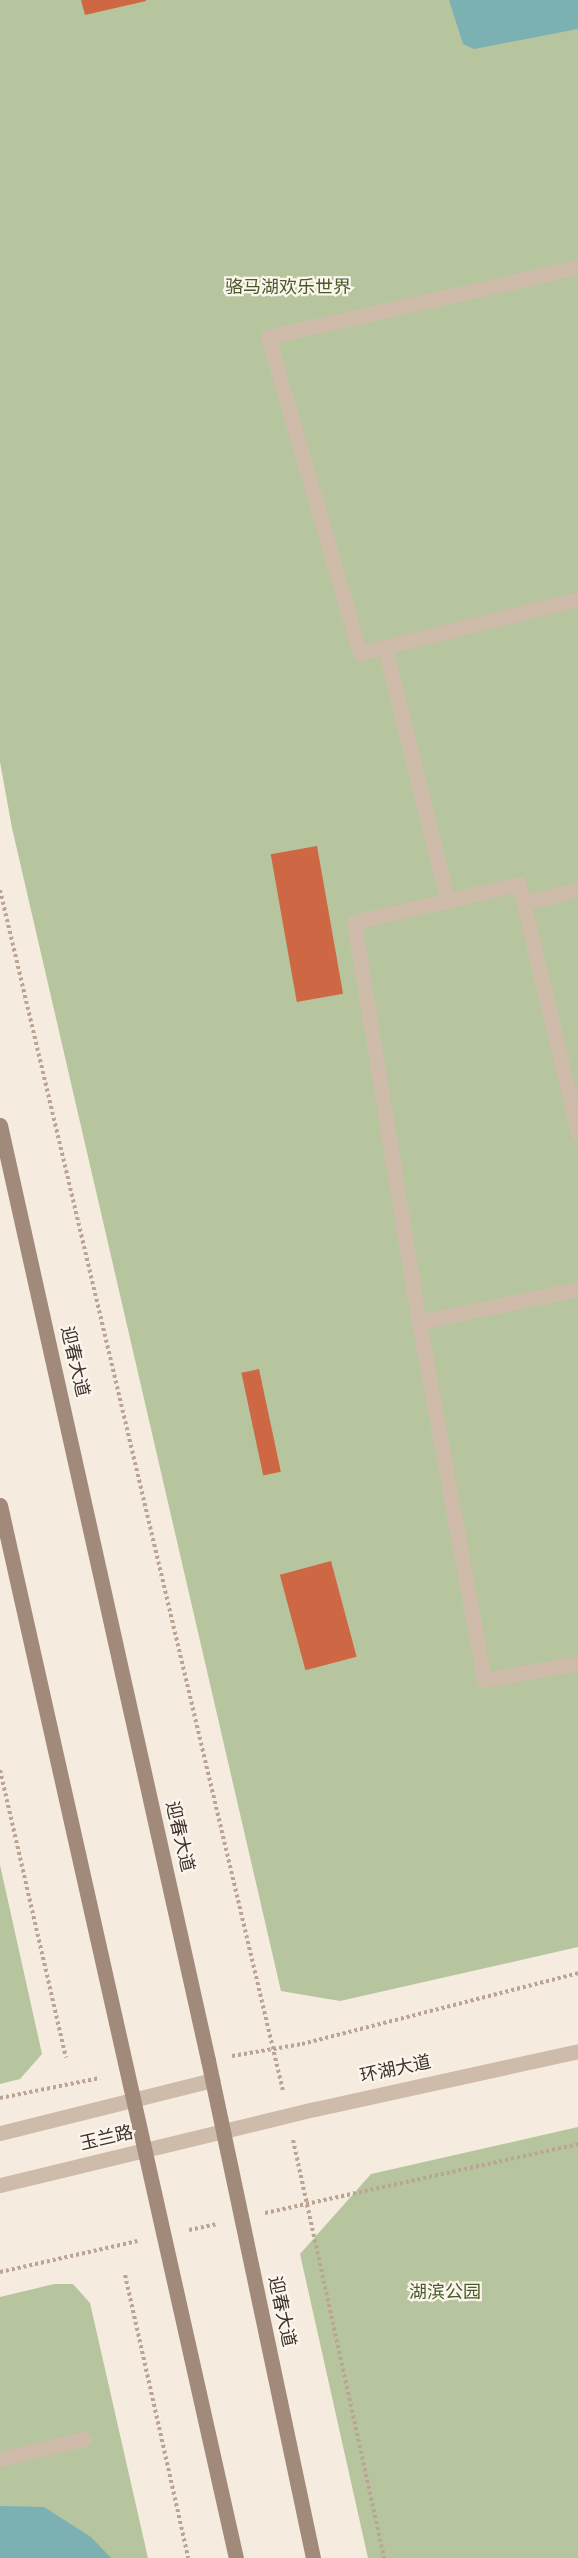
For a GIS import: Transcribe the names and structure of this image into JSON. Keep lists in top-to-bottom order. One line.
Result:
{"streets":{"main road":["迎春大道"],"street":["环湖大道","玉兰路"]},"crossings":[["迎春大道","环湖大道"],["迎春大道","玉兰路"],["环湖大道","玉兰路"]],"parks":["骆马湖欢乐世界","湖滨公园"]}
